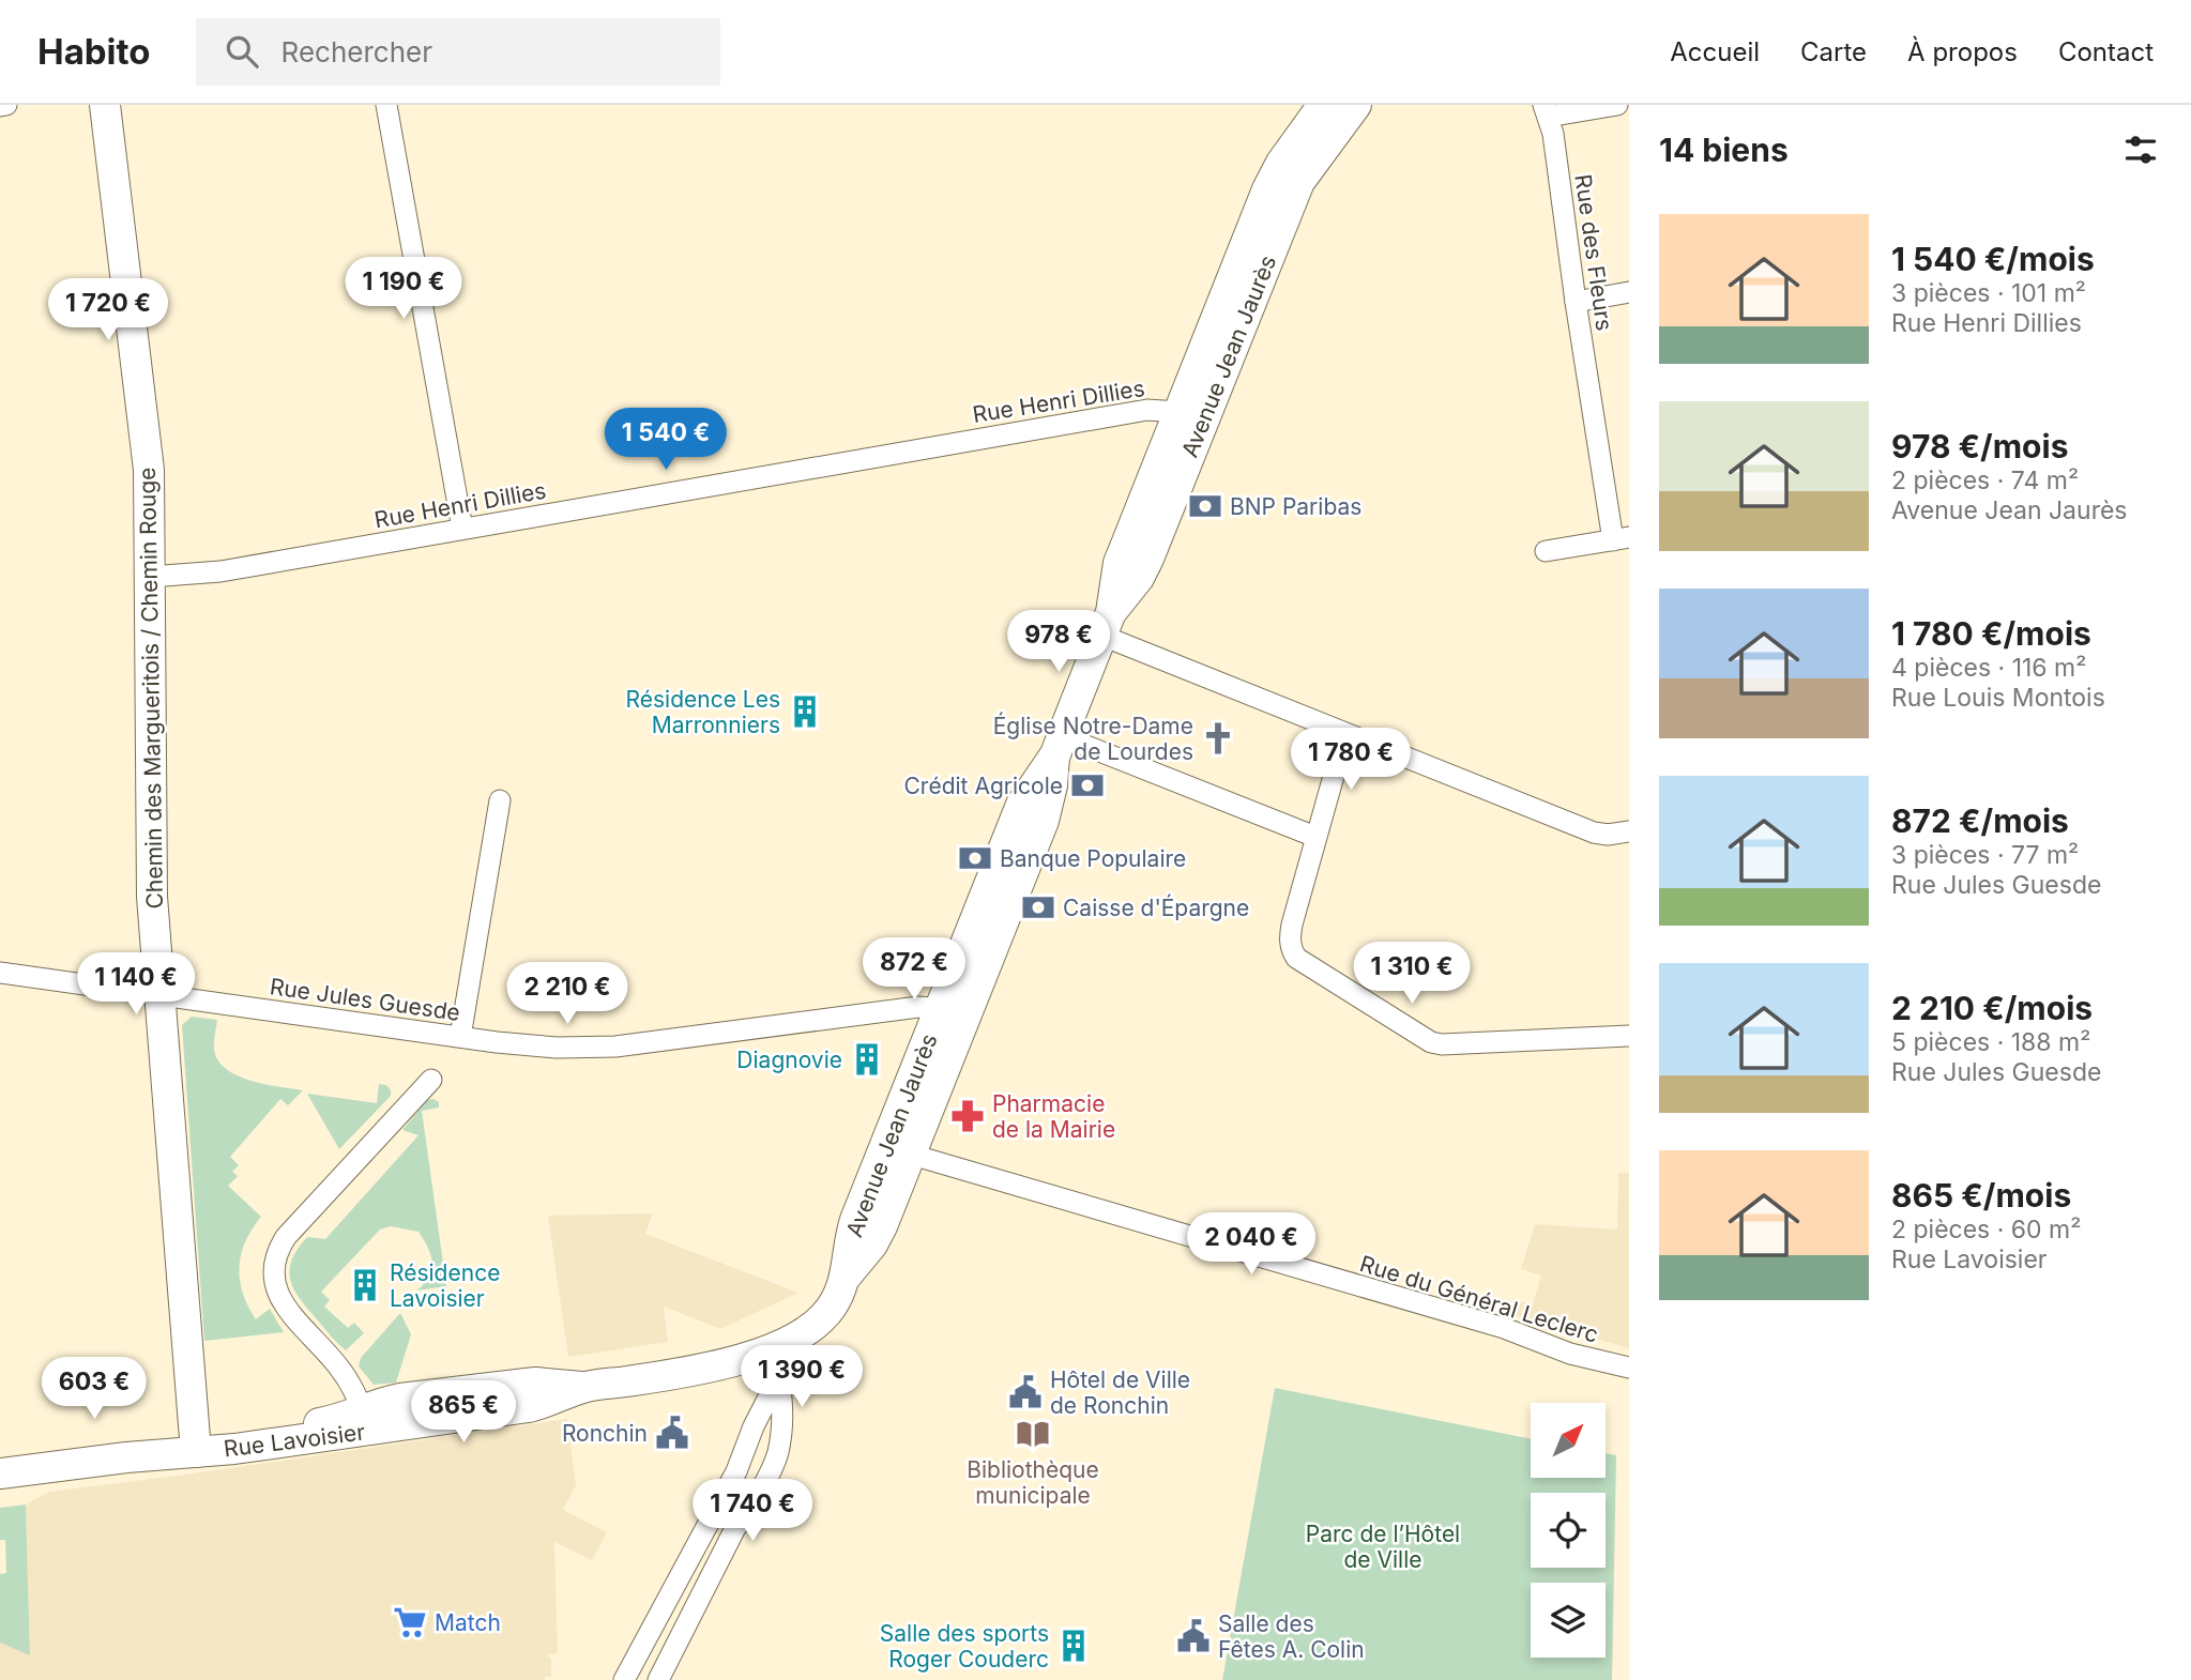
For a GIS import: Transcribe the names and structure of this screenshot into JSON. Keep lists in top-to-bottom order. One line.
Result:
{"streets":{"main road":["Avenue Jean Jaurès","Chemin des Margueritois / Chemin Rouge","Rue Lavoisier"],"street":["Rue des Fleurs","Rue Henri Dillies","Rue Jules Guesde","Rue du Général Leclerc"]},"crossings":[["Avenue Jean Jaurès","Rue Henri Dillies"],["Avenue Jean Jaurès","Rue Jules Guesde"],["Avenue Jean Jaurès","Rue du Général Leclerc"],["Avenue Jean Jaurès","Rue Lavoisier"],["Rue Henri Dillies","Chemin des Margueritois / Chemin Rouge"],["Chemin des Margueritois / Chemin Rouge","Rue Jules Guesde"],["Chemin des Margueritois / Chemin Rouge","Rue Lavoisier"]],"parks":["Parc de l’Hôtel de Ville"],"places":{"bank":["BNP Paribas","Crédit Agricole","Banque Populaire","Caisse d'Épargne"],"building":["Résidence Les Marronniers","Diagnovie","Résidence Lavoisier","Salle des sports Roger Couderc"],"church":["Église Notre-Dame de Lourdes"],"pharmacy":["Pharmacie de la Mairie"],"public building":["Hôtel de Ville de Ronchin","Ronchin","Salle des Fêtes A. Colin"],"library":["Bibliothèque municipale"],"supermarket":["Match"]},"north":"top right","page":{"header":"Habito","search":"Rechercher","nav":["Accueil","Carte","À propos","Contact"],"heading":"14 biens","list":[{"name":"1 540 €/mois","note":"3 pièces · 101 m² · Rue Henri Dillies"},{"name":"978 €/mois","note":"2 pièces · 74 m² · Avenue Jean Jaurès"},{"name":"1 780 €/mois","note":"4 pièces · 116 m² · Rue Louis Montois"},{"name":"872 €/mois","note":"3 pièces · 77 m² · Rue Jules Guesde"},{"name":"2 210 €/mois","note":"5 pièces · 188 m² · Rue Jules Guesde"},{"name":"865 €/mois","note":"2 pièces · 60 m² · Rue Lavoisier"}],"price":["1 190 €","1 720 €","1 540 €","978 €","1 780 €","872 €","1 310 €","1 140 €","2 210 €","2 040 €","1 390 €","603 €","865 €","1 740 €"]}}
